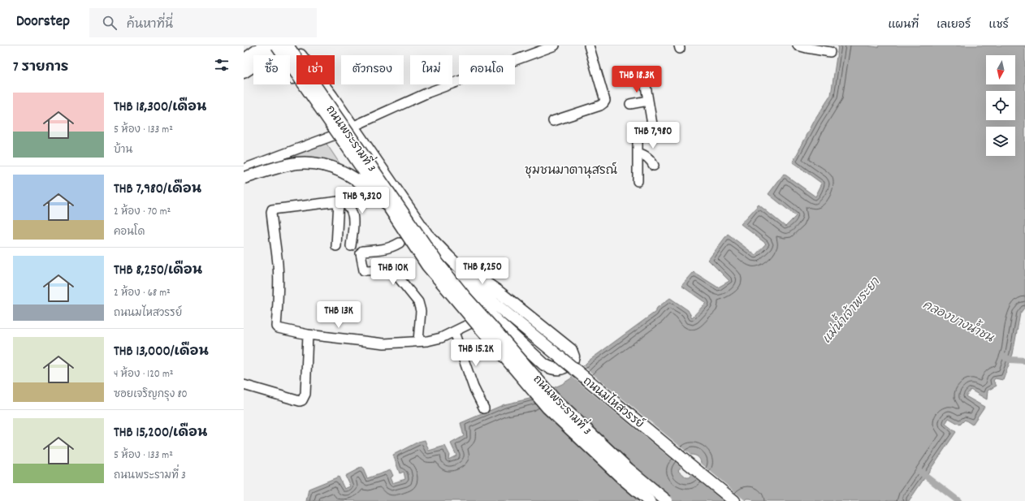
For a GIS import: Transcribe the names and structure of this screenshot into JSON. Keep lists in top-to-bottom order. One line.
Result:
{"streets":{"main road":["ถนนพระรามที่ 3","ถนนมไหสวรรย์"]},"crossings":[["ถนนพระรามที่ 3","ถนนมไหสวรรย์"]],"districts":["ชุมชนมาตานุสรณ์"],"water":["แม่น้ำเจ้าพระยา","คลองบางน้ำชน"],"north":"bottom","page":{"header":"Doorstep","search":"ค้นหาที่นี่","nav":["แผนที่","เลเยอร์","แชร์"],"heading":"7 รายการ","chip":["ซื้อ","เช่า","ตัวกรอง","ใหม่","คอนโด"],"price":["THB 18.3K","THB 7,980","THB 9,320","THB 8,250","THB 10K","THB 13K","THB 15.2K"],"list":[{"name":"THB 18,300/เดือน","note":"5 ห้อง · 133 m² · บ้าน"},{"name":"THB 7,980/เดือน","note":"2 ห้อง · 70 m² · คอนโด"},{"name":"THB 8,250/เดือน","note":"2 ห้อง · 68 m² · ถนนมไหสวรรย์"},{"name":"THB 13,000/เดือน","note":"4 ห้อง · 120 m² · ซอยเจริญกรุง 80"},{"name":"THB 15,200/เดือน","note":"5 ห้อง · 133 m² · ถนนพระรามที่ 3"}]}}
